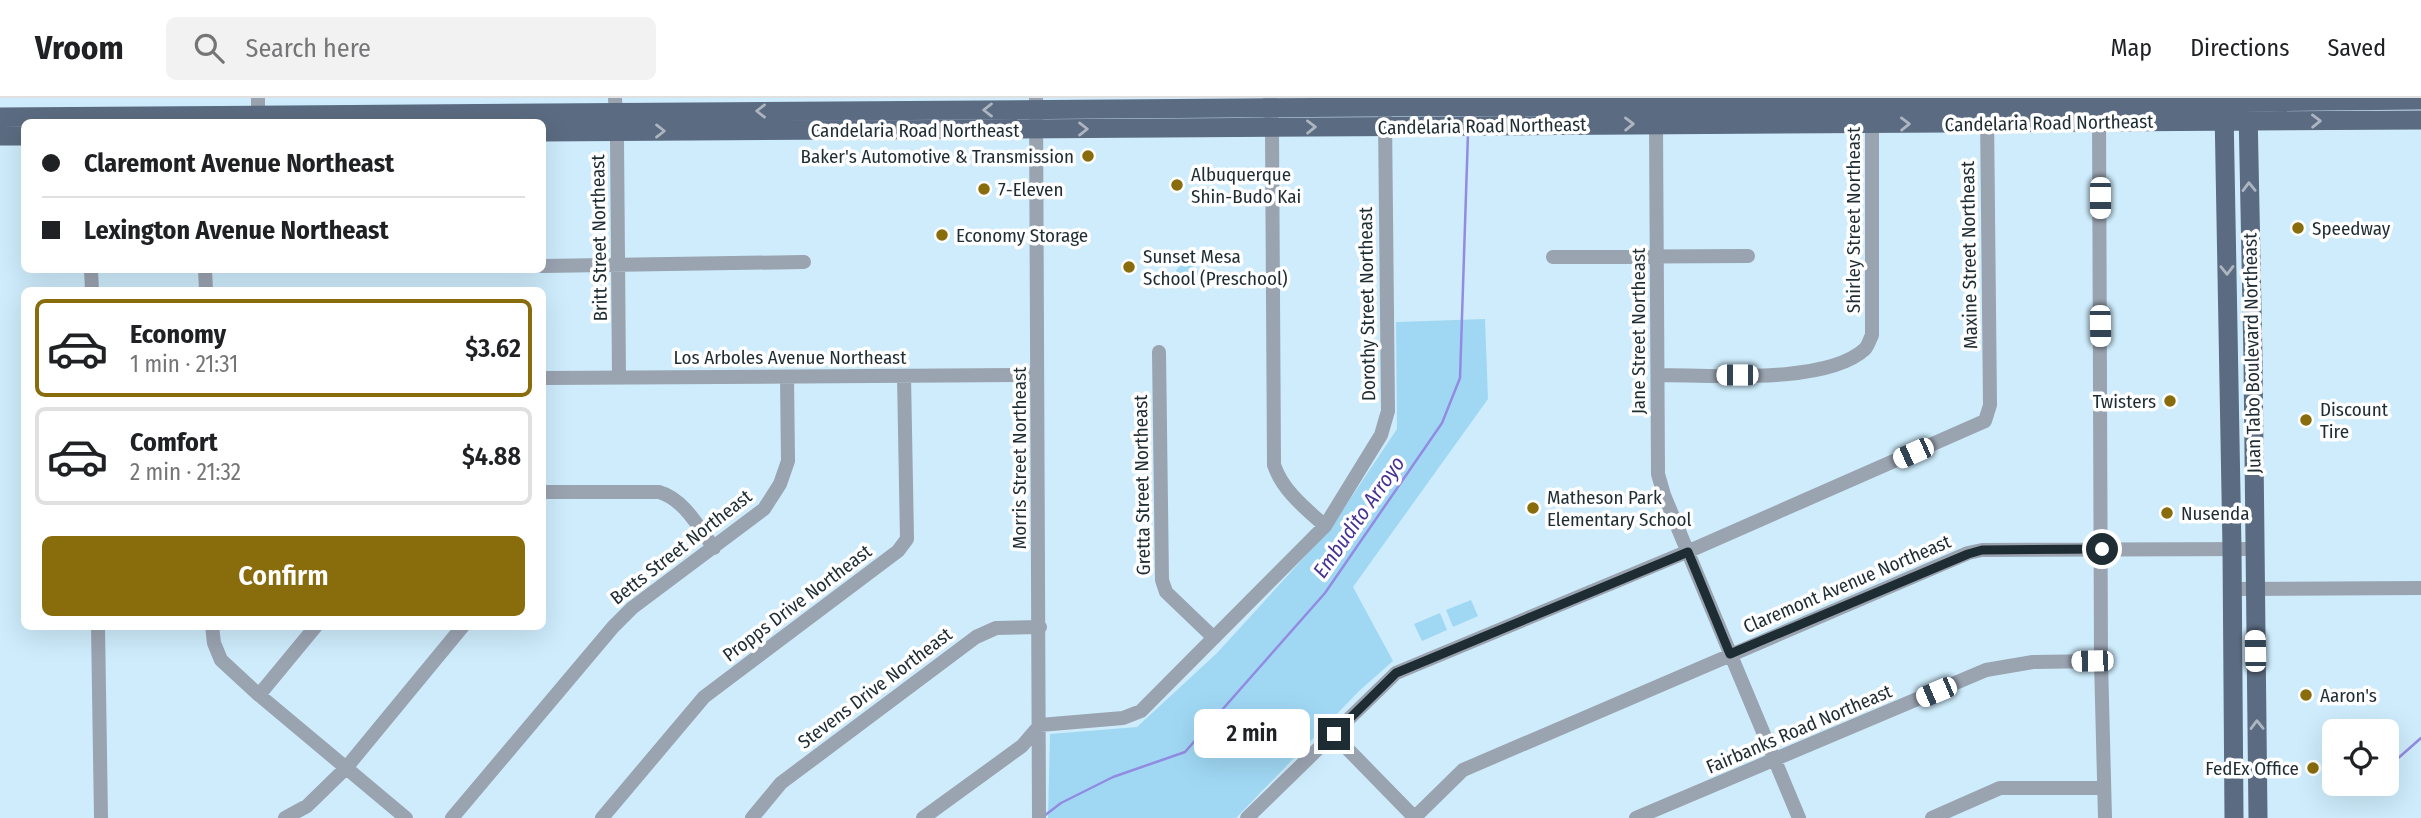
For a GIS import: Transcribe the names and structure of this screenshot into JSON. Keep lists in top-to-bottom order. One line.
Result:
{"streets":{"main road":["Candelaria Road Northeast","Juan Tabo Boulevard Northeast"],"street":["Shirley Street Northeast","Britt Street Northeast","Maxine Street Northeast","Dorothy Street Northeast","Jane Street Northeast","Los Arboles Avenue Northeast","Morris Street Northeast","Gretta Street Northeast","Betts Street Northeast","Claremont Avenue Northeast","Propps Drive Northeast","Stevens Drive Northeast","Fairbanks Road Northeast"]},"crossings":[["Candelaria Road Northeast","Shirley Street Northeast"],["Candelaria Road Northeast","Britt Street Northeast"],["Candelaria Road Northeast","Maxine Street Northeast"],["Candelaria Road Northeast","Dorothy Street Northeast"],["Candelaria Road Northeast","Jane Street Northeast"],["Candelaria Road Northeast","Juan Tabo Boulevard Northeast"],["Candelaria Road Northeast","Morris Street Northeast"],["Shirley Street Northeast","Jane Street Northeast"],["Britt Street Northeast","Los Arboles Avenue Northeast"],["Maxine Street Northeast","Jane Street Northeast"],["Jane Street Northeast","Claremont Avenue Northeast"],["Jane Street Northeast","Fairbanks Road Northeast"],["Juan Tabo Boulevard Northeast","Claremont Avenue Northeast"],["Los Arboles Avenue Northeast","Morris Street Northeast"],["Los Arboles Avenue Northeast","Betts Street Northeast"],["Los Arboles Avenue Northeast","Propps Drive Northeast"],["Morris Street Northeast","Stevens Drive Northeast"]],"water":["Embudito Arroyo"],"places":["Baker's Automotive & Transmission","Albuquerque Shin-Budo Kai","7-Eleven","Speedway","Economy Storage","Sunset Mesa School (Preschool)","Twisters","Discount Tire","Matheson Park Elementary School","Nusenda","Aaron's","FedEx Office"],"page":{"header":"Vroom","search":"Search here","nav":["Map","Directions","Saved"],"banner":["Claremont Avenue Northeast","Lexington Avenue Northeast"],"list":[{"name":"Economy","note":"1 min · 21:31","value":"$3.62"},{"name":"Comfort","note":"2 min · 21:32","value":"$4.88"}],"buttons":"Confirm","bubble":"2 min"}}
